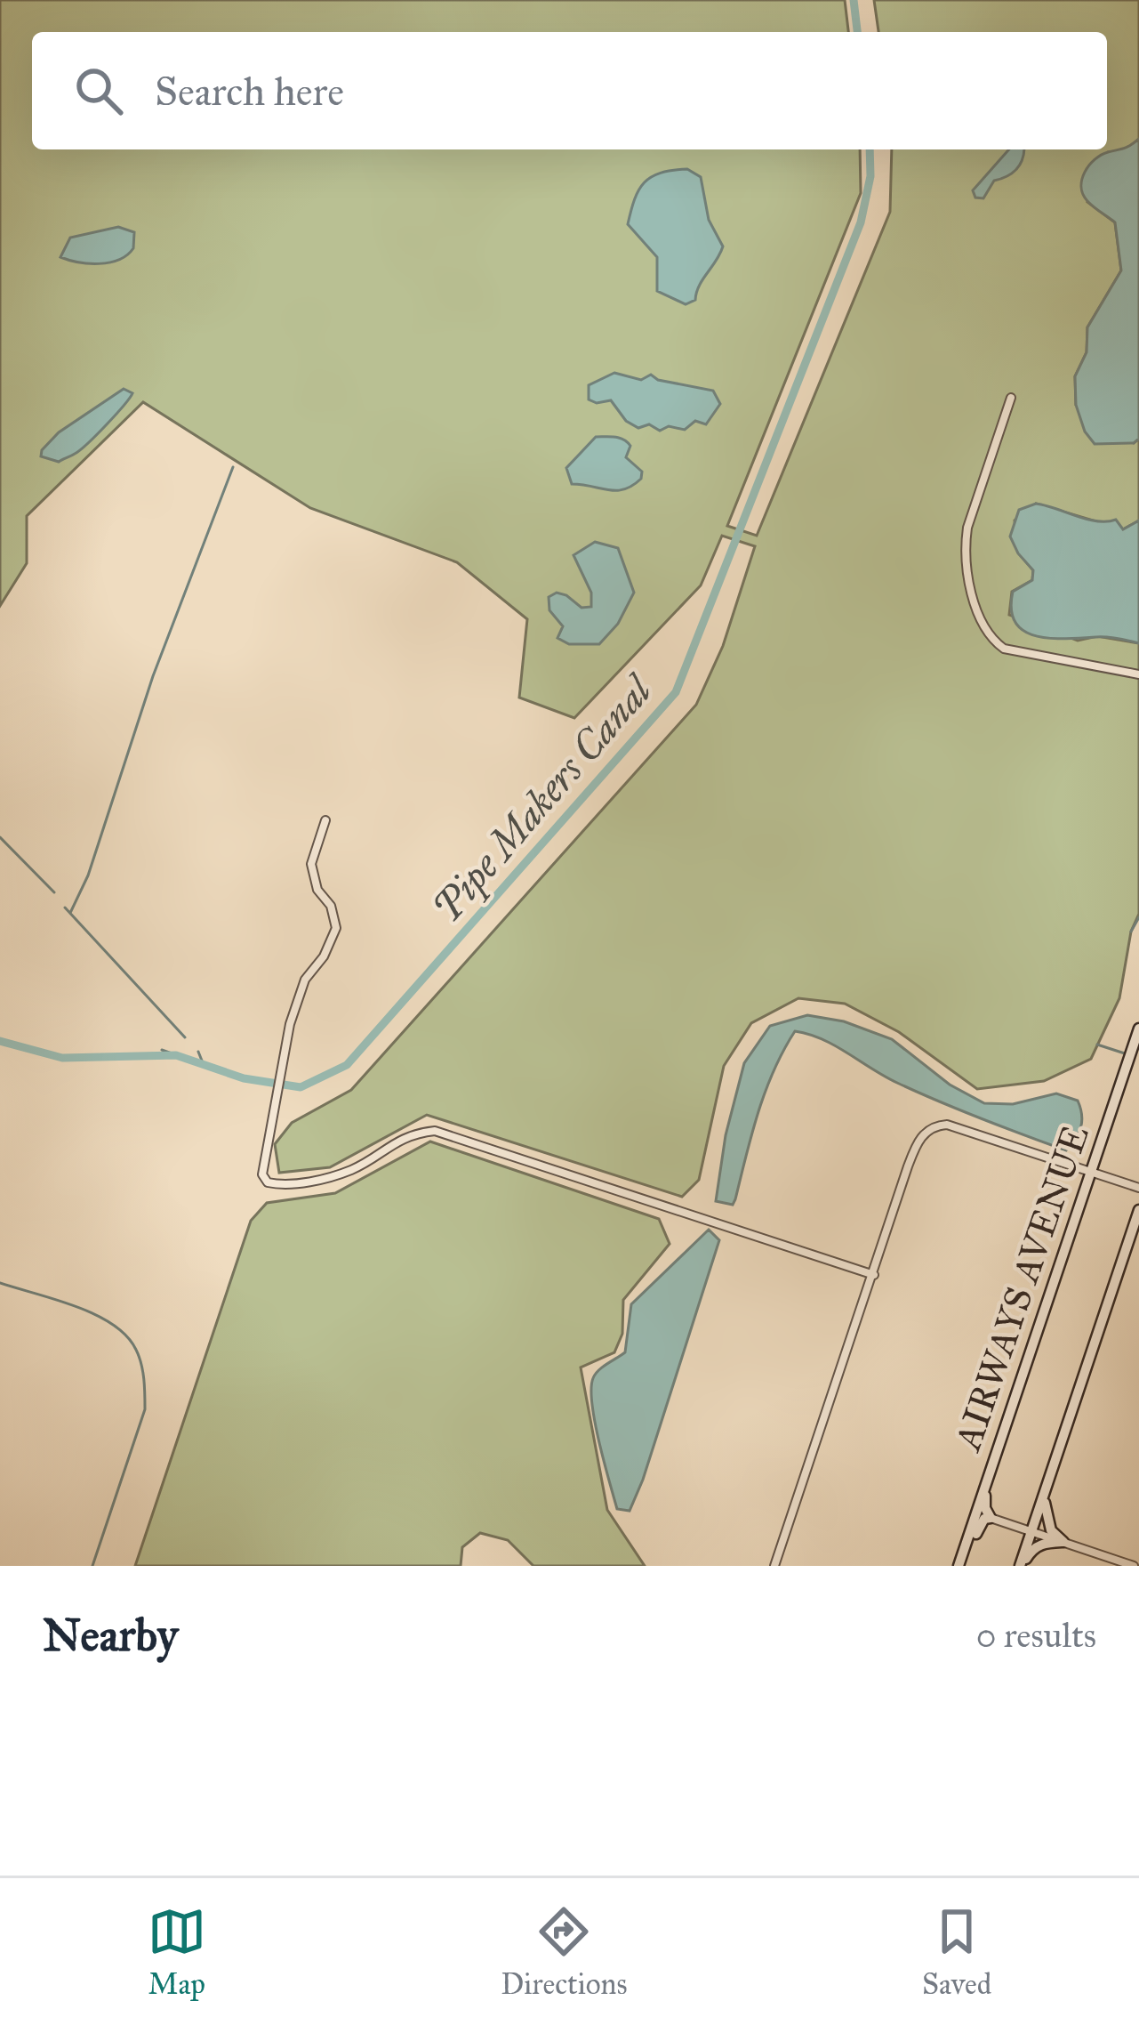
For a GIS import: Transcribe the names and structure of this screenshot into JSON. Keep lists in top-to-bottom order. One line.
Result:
{"streets":{"main road":["AIRWAYS AVENUE"]},"water":["Pipe Makers Canal"],"page":{"search":"Search here","heading":["Nearby","0 results"],"nav":["Map","Directions","Saved"]}}
